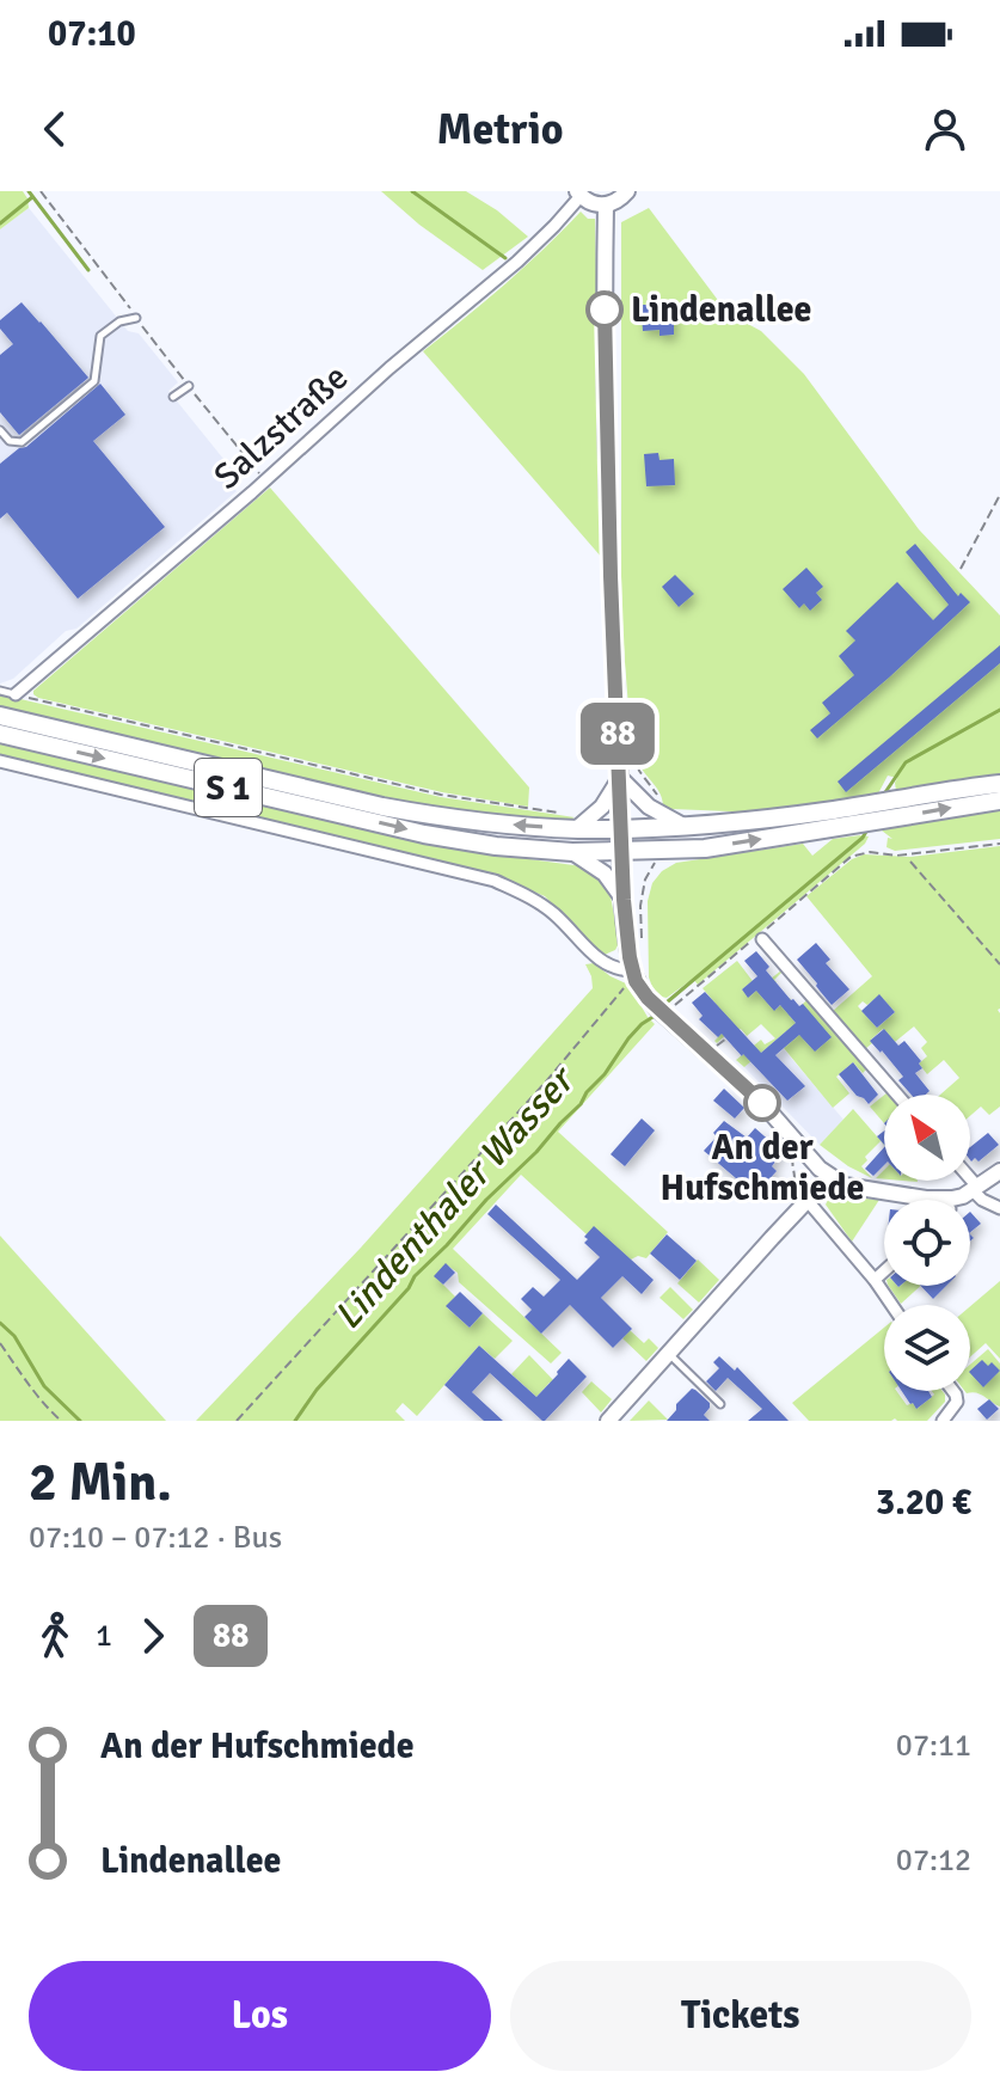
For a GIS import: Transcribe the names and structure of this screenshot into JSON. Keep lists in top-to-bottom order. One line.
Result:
{"streets":{"main road":["S 1"],"street":["Salzstraße"]},"water":["Lindenthaler Wasser"],"places":["Lindenallee","An der Hufschmiede"],"lines":["bus line 88"],"north":"top left","page":{"status":"07:10","header":"Metrio","on_map":"88","heading":["2 Min.","07:10 – 07:12 · Bus","3.20 €"],"legs":["1","88"],"list":[{"name":"An der Hufschmiede","value":"07:11"},{"name":"Lindenallee","value":"07:12"}],"buttons":["Los","Tickets"]}}
